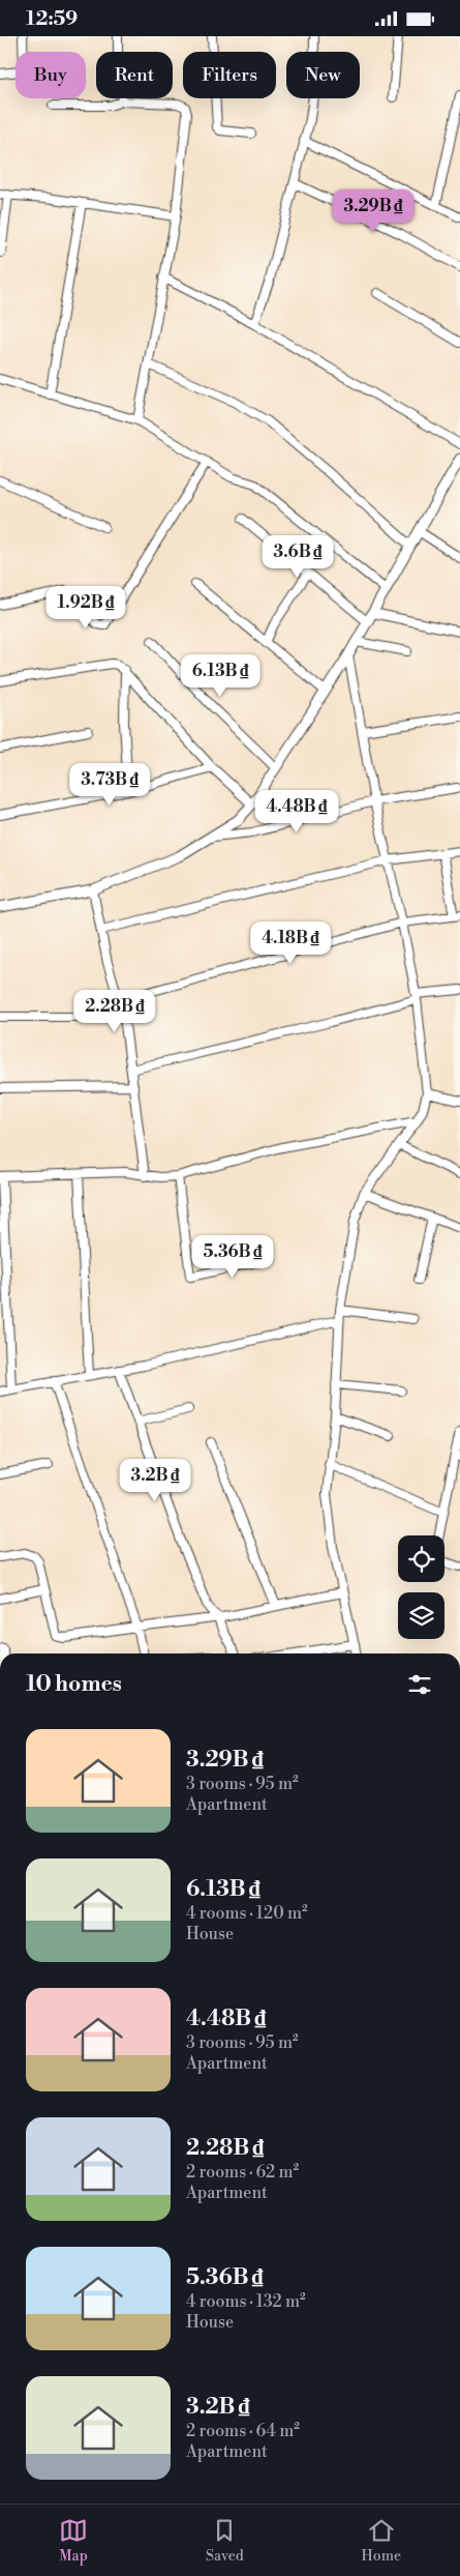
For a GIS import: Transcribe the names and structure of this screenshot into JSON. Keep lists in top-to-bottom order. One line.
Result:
{"page":{"status":"12:59","chip":["Buy","Rent","Filters","New"],"price":["3.29B ₫","3.6B ₫","1.92B ₫","6.13B ₫","3.73B ₫","4.48B ₫","4.18B ₫","2.28B ₫","5.36B ₫","3.2B ₫"],"heading":"10 homes","list":[{"name":"3.29B ₫","note":"3 rooms · 95 m² · Apartment"},{"name":"6.13B ₫","note":"4 rooms · 120 m² · House"},{"name":"4.48B ₫","note":"3 rooms · 95 m² · Apartment"},{"name":"2.28B ₫","note":"2 rooms · 62 m² · Apartment"},{"name":"5.36B ₫","note":"4 rooms · 132 m² · House"},{"name":"3.2B ₫","note":"2 rooms · 64 m² · Apartment"}],"tabs":["Map","Saved","Home"]}}
